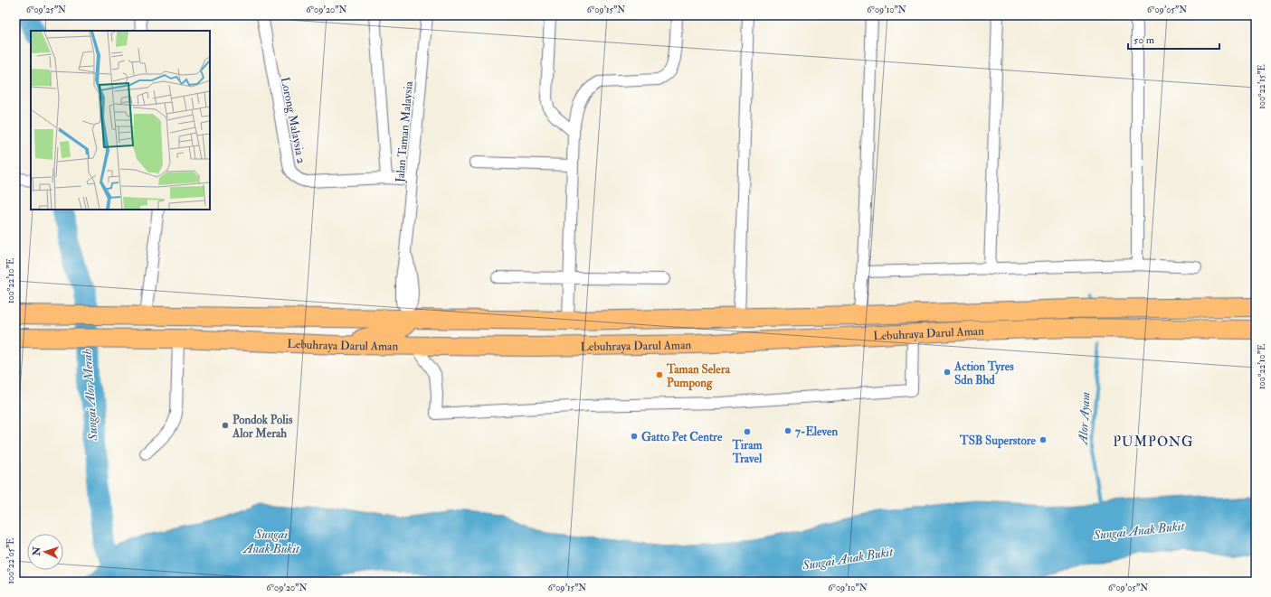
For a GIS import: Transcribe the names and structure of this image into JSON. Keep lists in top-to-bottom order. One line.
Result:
{"streets":{"highway":["Lebuhraya Darul Aman"],"street":["Lorong Malaysia 2","Jalan Taman Malaysia"]},"crossings":[["Lorong Malaysia 2","Jalan Taman Malaysia"],["Jalan Taman Malaysia","Lebuhraya Darul Aman"]],"districts":["PUMPONG"],"water":["Sungai Alor Merah","Alor Ayam","Sungai Anak Bukit"],"places":["Action Tyres Sdn Bhd","Taman Selera Pumpong","Pondok Polis Alor Merah","7-Eleven","Tiram Travel","Gatto Pet Centre","TSB Superstore"],"scale_bar":"50 m","north":"left","coordinates":["6°09'25\"N","6°09'20\"N","6°09'15\"N","6°09'10\"N","6°09'05\"N","100°22'15\"E","100°22'10\"E","100°22'05\"E"]}
